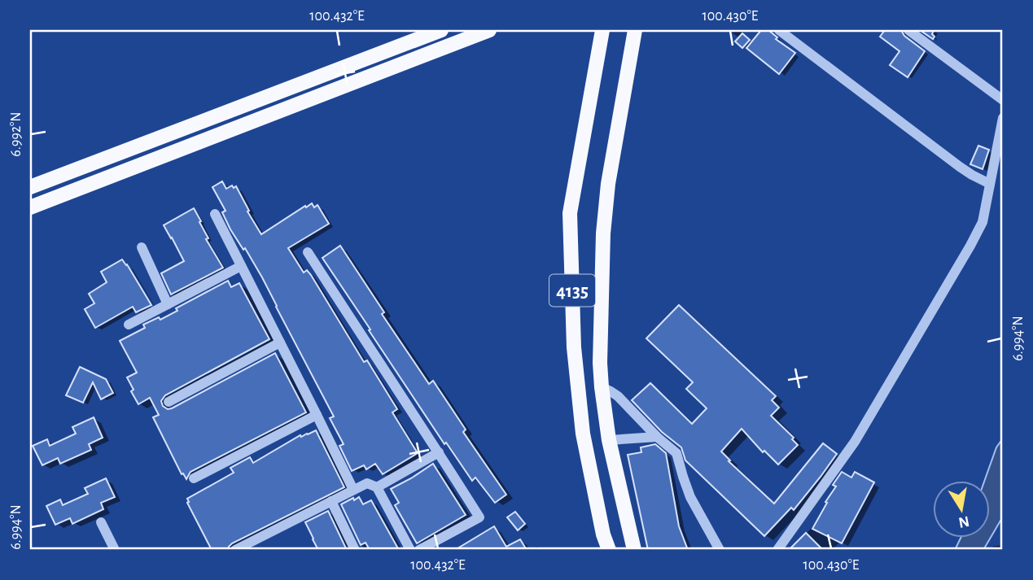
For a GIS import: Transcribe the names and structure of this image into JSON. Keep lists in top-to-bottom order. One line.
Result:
{"streets":{"main road":["4135"]},"north":"bottom","coordinates":["100.432°E","100.430°E","6.992°N","6.994°N"]}
